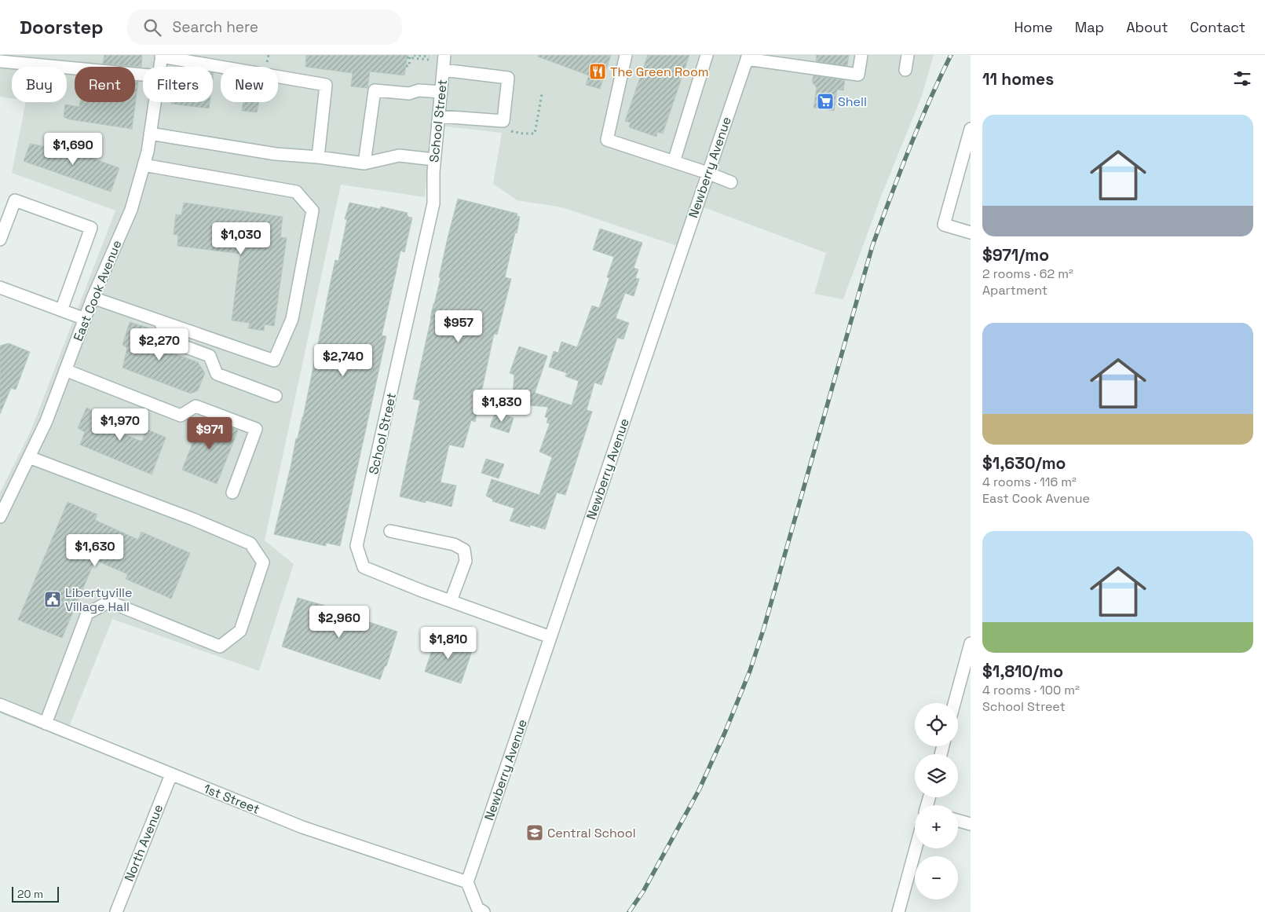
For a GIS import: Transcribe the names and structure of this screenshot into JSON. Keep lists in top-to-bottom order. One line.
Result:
{"streets":{"street":["School Street","Newberry Avenue","East Cook Avenue","1st Street","North Avenue"]},"crossings":[["School Street","Newberry Avenue"],["Newberry Avenue","1st Street"],["1st Street","North Avenue"]],"places":{"restaurant":["The Green Room"],"supermarket":["Shell"],"public building":["Libertyville Village Hall"],"school or university":["Central School"]},"scale_bar":"20 m","page":{"header":"Doorstep","search":"Search here","nav":["Home","Map","About","Contact"],"heading":"11 homes","chip":["Buy","Rent","Filters","New"],"list":[{"name":"$971/mo","note":"2 rooms · 62 m² · Apartment"},{"name":"$1,630/mo","note":"4 rooms · 116 m² · East Cook Avenue"},{"name":"$1,810/mo","note":"4 rooms · 100 m² · School Street"}],"price":["$1,690","$1,030","$957","$2,270","$2,740","$1,830","$1,970","$971","$1,630","$2,960","$1,810"],"map_buttons":["+","−"],"scale":"20 m"}}
